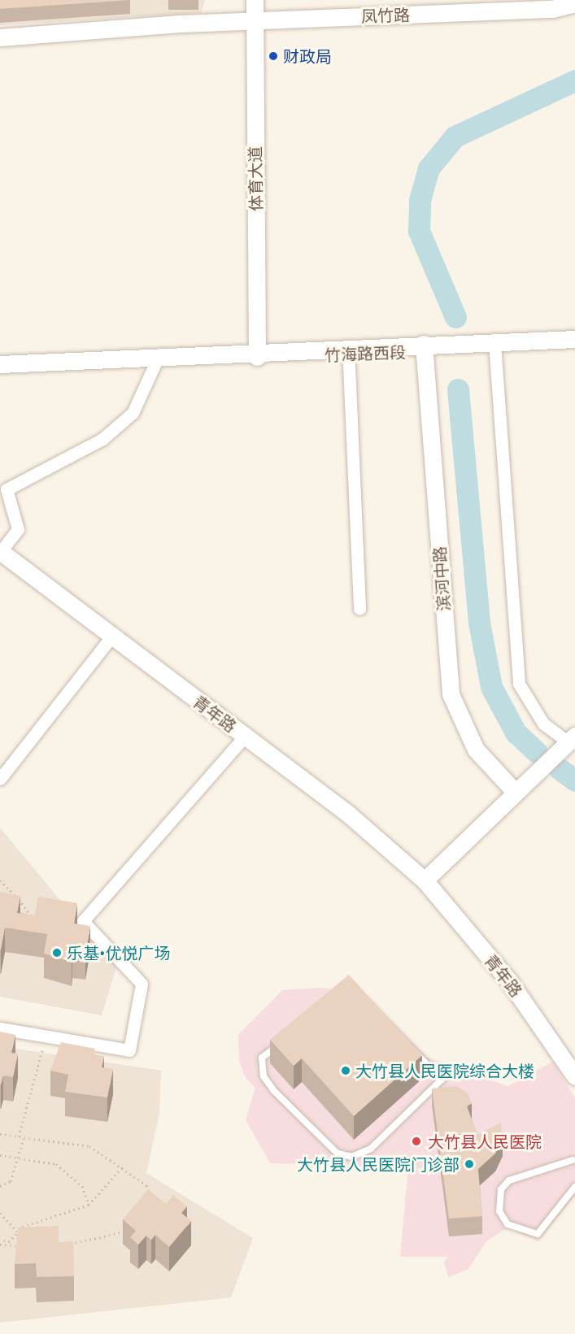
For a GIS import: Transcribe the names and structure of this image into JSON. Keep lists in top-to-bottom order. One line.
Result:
{"streets":{"street":["凤竹路","体育大道","竹海路西段","滨河中路","青年路"]},"crossings":[["凤竹路","体育大道"],["体育大道","竹海路西段"],["竹海路西段","滨河中路"]],"places":["财政局","乐基•优悦广场","大竹县人民医院综合大楼","大竹县人民医院","大竹县人民医院门诊部"]}
